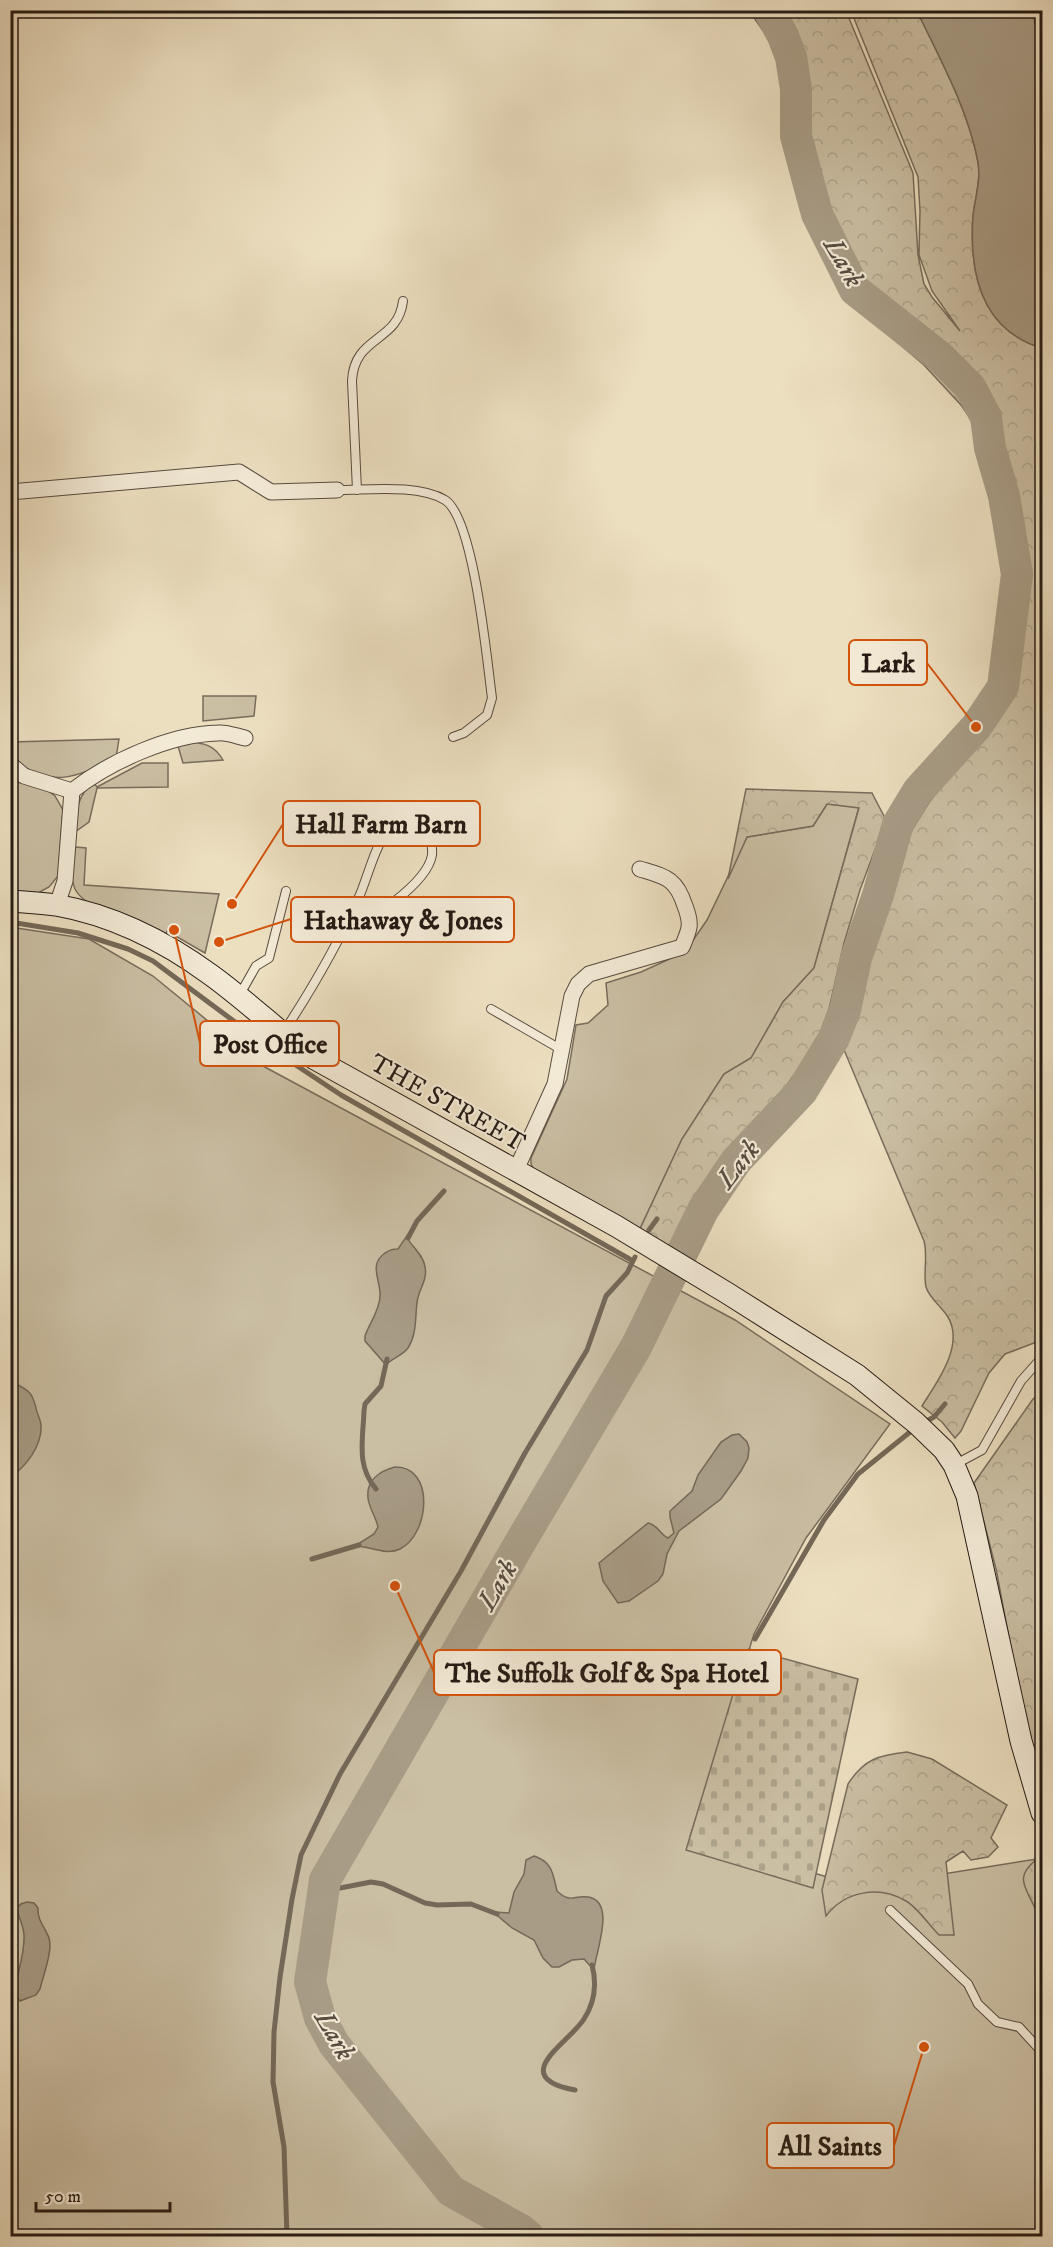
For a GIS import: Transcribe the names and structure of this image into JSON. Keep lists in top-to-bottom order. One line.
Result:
{"streets":{"main road":["THE STREET"]},"water":["Lark"],"places":["Lark","Hall Farm Barn","Post Office","Hathaway & Jones","The Suffolk Golf & Spa Hotel","All Saints"],"scale_bar":"50 m"}
